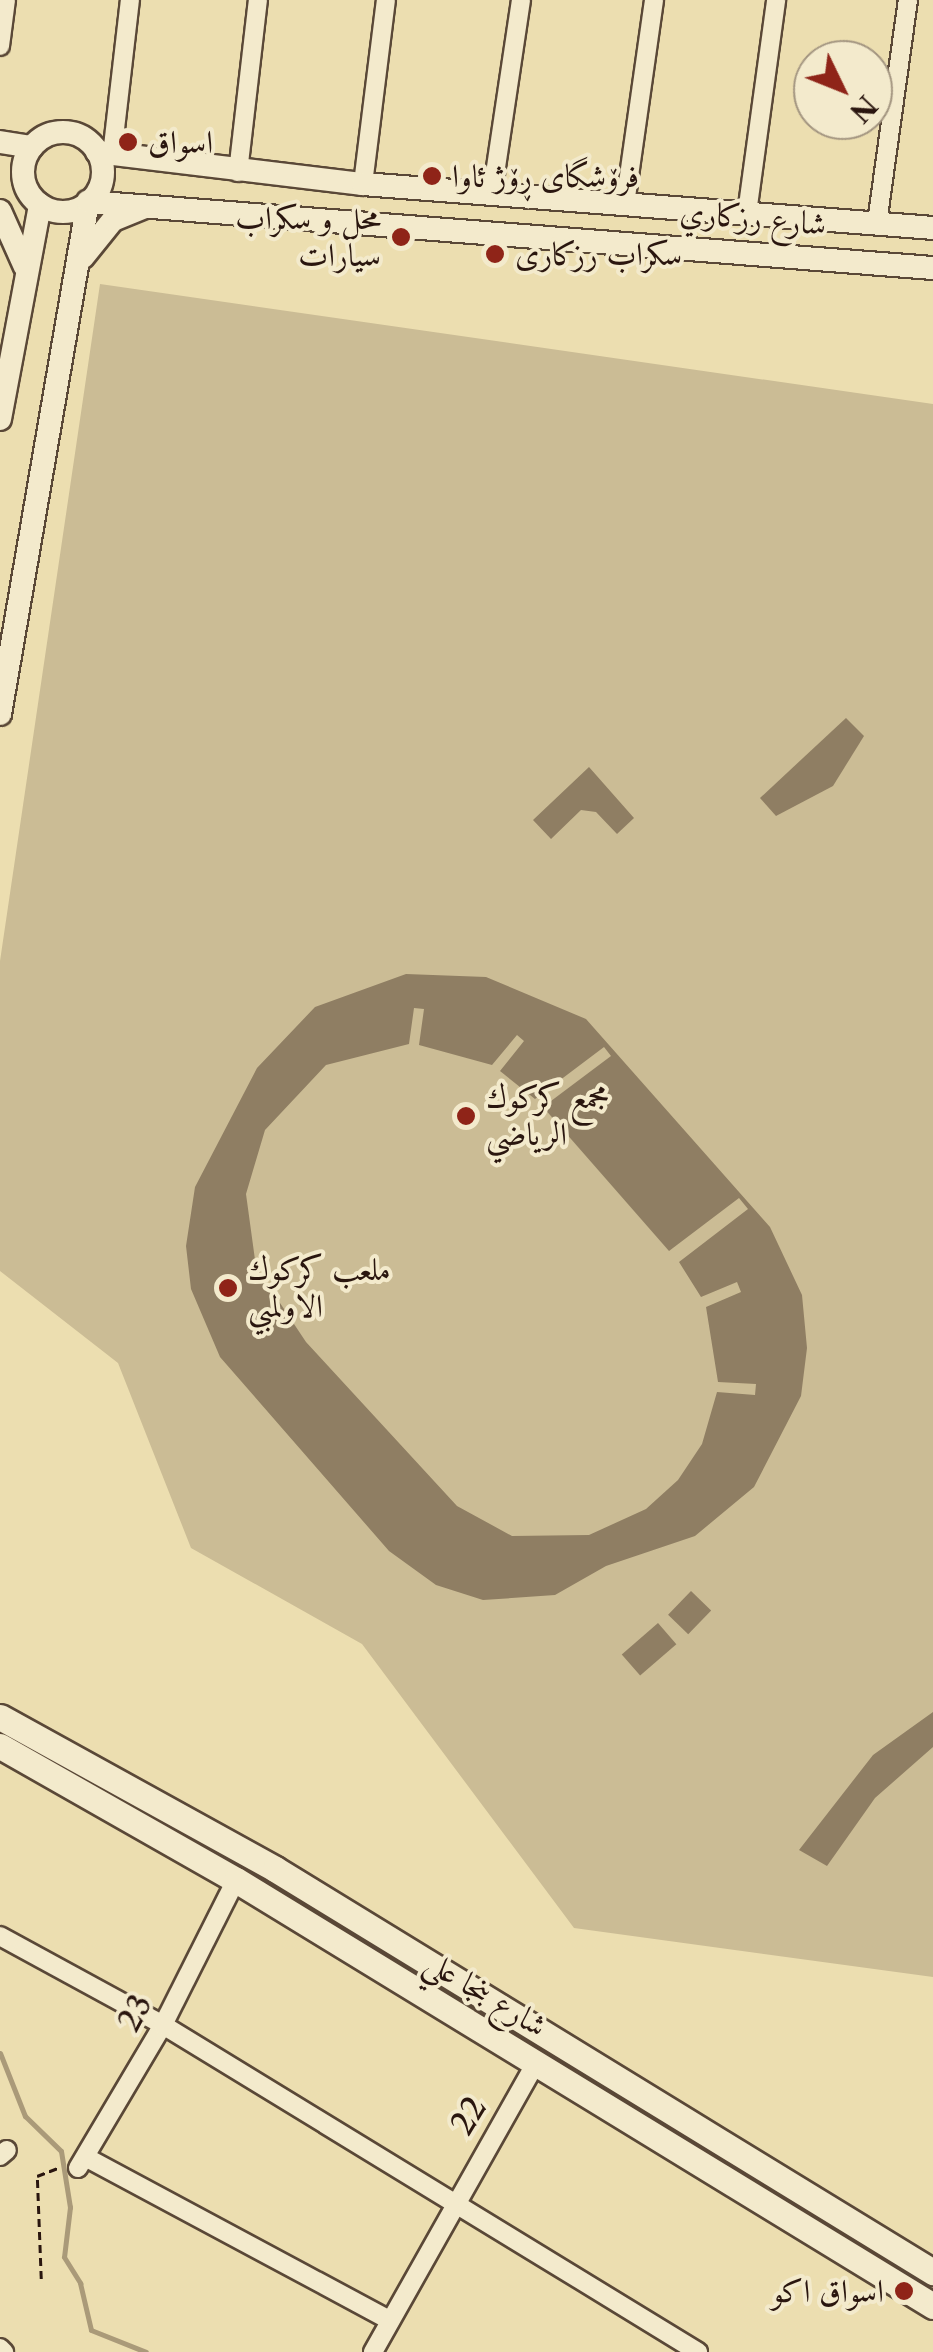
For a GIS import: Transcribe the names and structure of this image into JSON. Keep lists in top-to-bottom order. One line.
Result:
{"streets":{"main road":["شارع بنجا علي"],"street":["شارع رزكاري","23","22"]},"crossings":[["شارع بنجا علي","23"],["شارع بنجا علي","22"],["23","22"]],"places":["اسواق","فرۆشگای ڕۆژ ئاوا","محل و سكراب سيارات","سكراب رزكارى","مجمع كركوك الرياضي","ملعب كركوك الاولمبي","اسواق اكو"],"north":"bottom right"}
